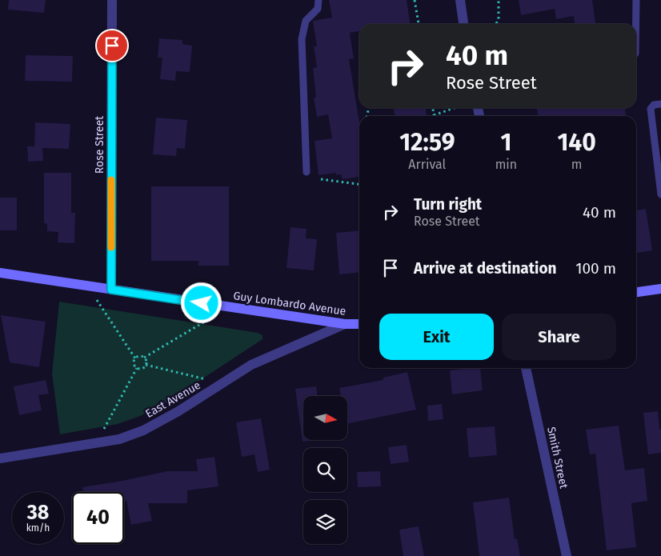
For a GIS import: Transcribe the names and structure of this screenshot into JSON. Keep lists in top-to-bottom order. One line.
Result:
{"streets":{"street":["Rose Street","Guy Lombardo Avenue","East Avenue","Smith Street"]},"crossings":[["Rose Street","Guy Lombardo Avenue"],["Guy Lombardo Avenue","East Avenue"]],"north":"right","page":{"turn":["40 m","Rose Street"],"eta":["12:59","Arrival","1","min","140","m"],"list":[{"name":"Turn right","note":"Rose Street","value":"40 m"},{"name":"Arrive at destination","value":"100 m"}],"buttons":["Exit","Share"],"speed":"38 km/h","limit":"40"}}
